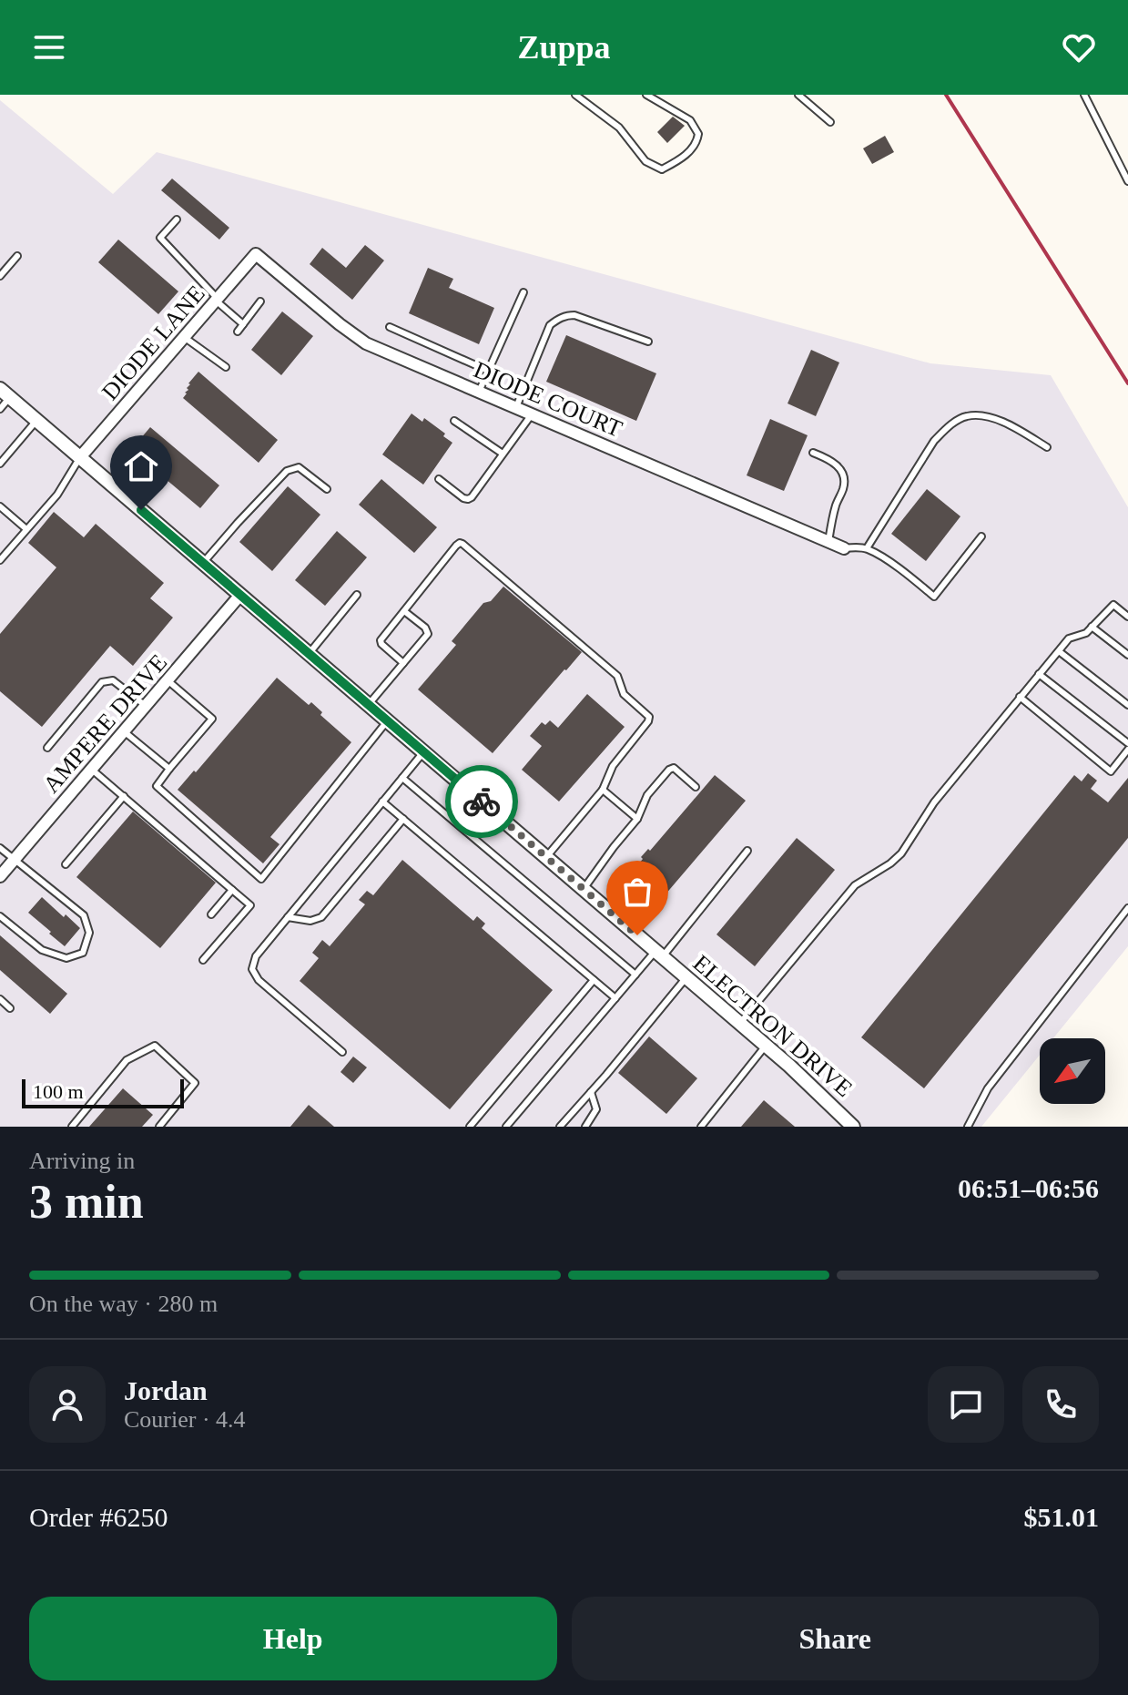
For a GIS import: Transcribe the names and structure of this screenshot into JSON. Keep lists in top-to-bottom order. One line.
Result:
{"streets":{"street":["DIODE LANE","DIODE COURT","AMPERE DRIVE","ELECTRON DRIVE"]},"crossings":[["DIODE LANE","DIODE COURT"],["DIODE LANE","ELECTRON DRIVE"],["AMPERE DRIVE","ELECTRON DRIVE"]],"scale_bar":"100 m","north":"bottom left","page":{"header":"Zuppa","scale":"100 m","heading":["3 min","Arriving in","06:51–06:56"],"panel":["Jordan","Courier · 4.4","Order #6250","$51.01"],"bar":"On the way · 280 m","buttons":["Help","Share"]}}
